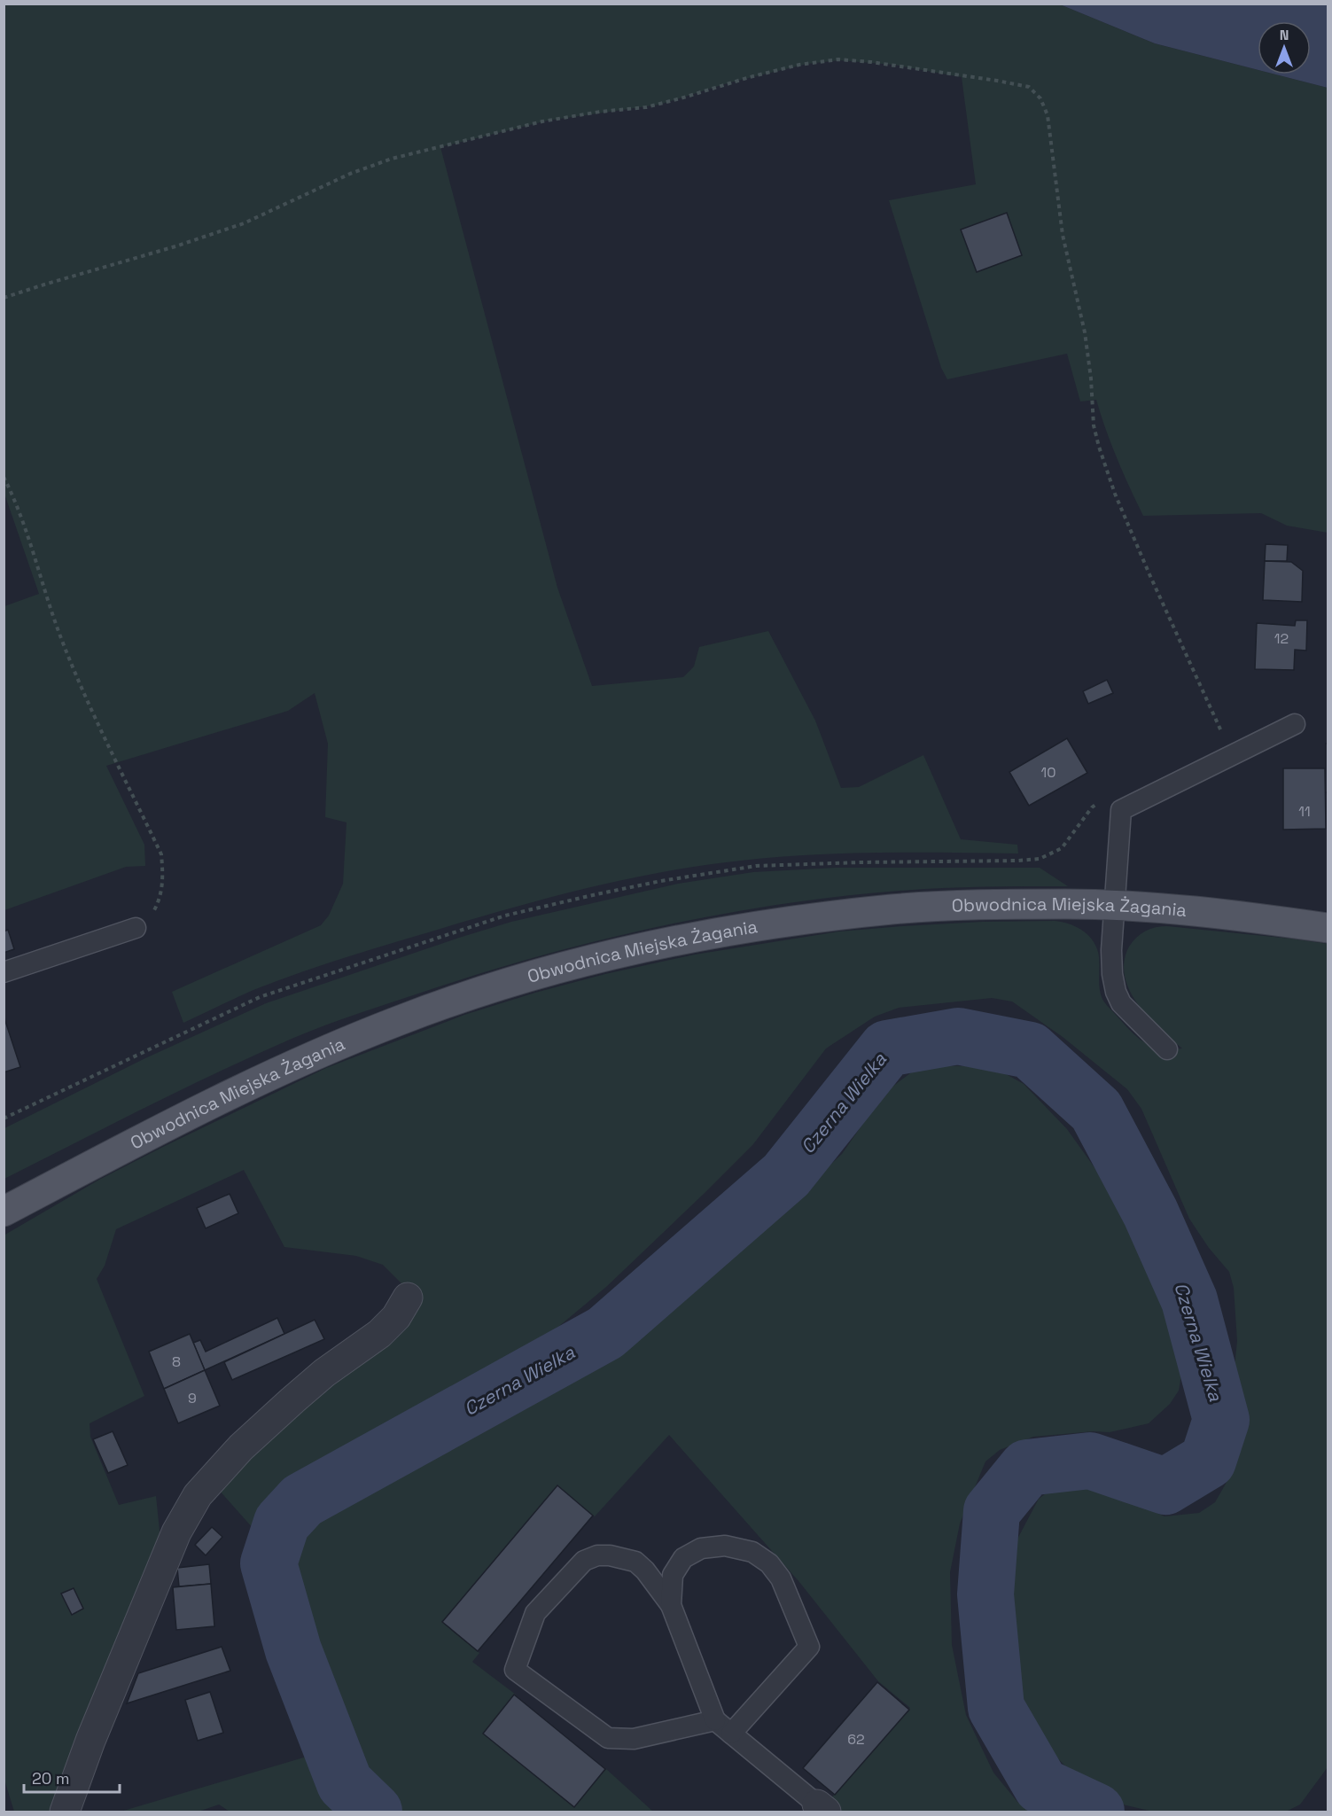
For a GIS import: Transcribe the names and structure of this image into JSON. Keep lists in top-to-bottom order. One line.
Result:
{"streets":{"main road":["Obwodnica Miejska Żagania"]},"water":["Czerna Wielka"],"house_numbers":["12","10","11","8","9","62"],"scale_bar":"20 m","north":"top"}
